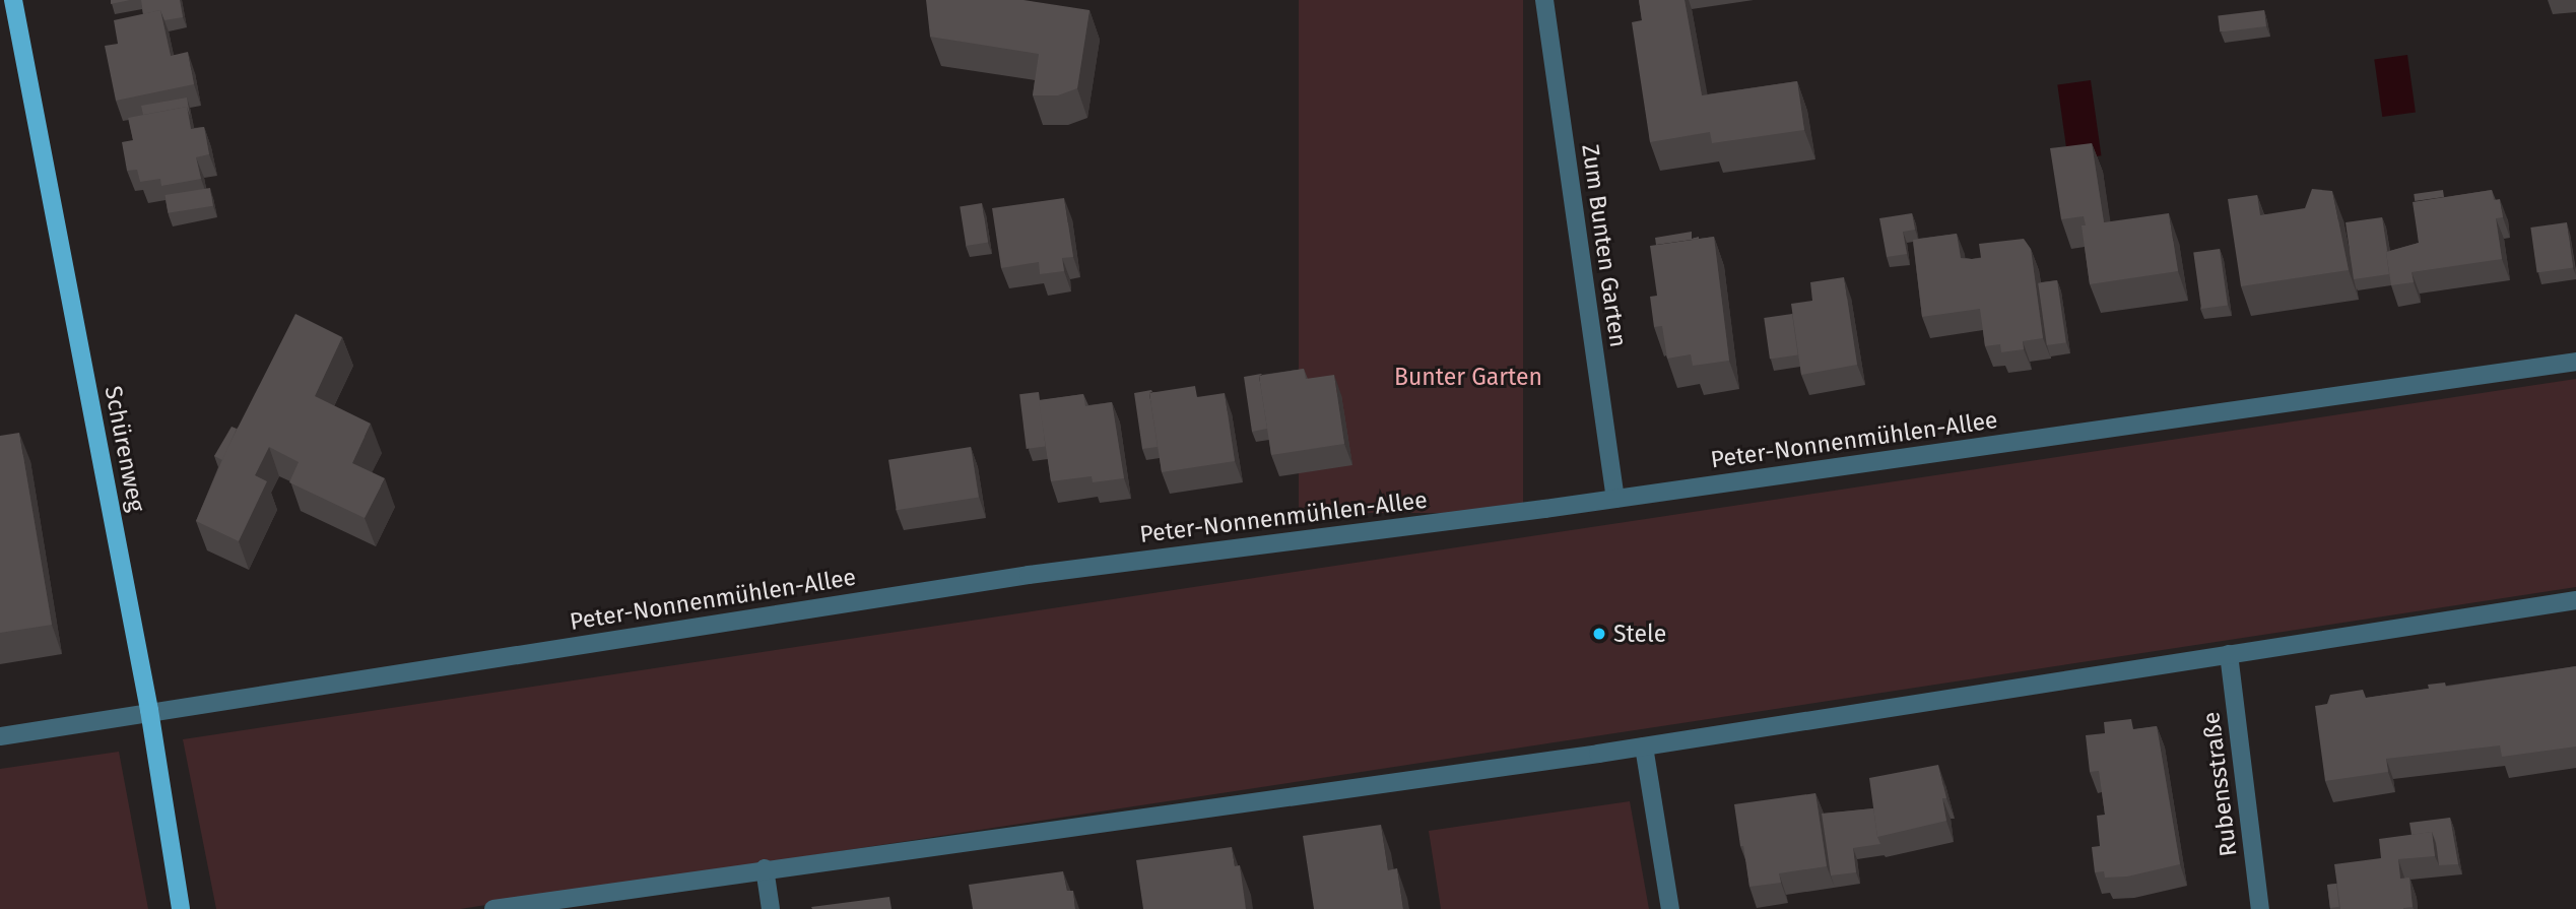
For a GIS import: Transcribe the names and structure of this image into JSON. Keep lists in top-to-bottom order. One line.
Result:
{"streets":{"main road":["Schürenweg"],"street":["Zum Bunten Garten","Peter-Nonnenmühlen-Allee","Rubensstraße"]},"crossings":[["Zum Bunten Garten","Peter-Nonnenmühlen-Allee"],["Peter-Nonnenmühlen-Allee","Schürenweg"]],"parks":["Bunter Garten"],"places":["Stele"]}
